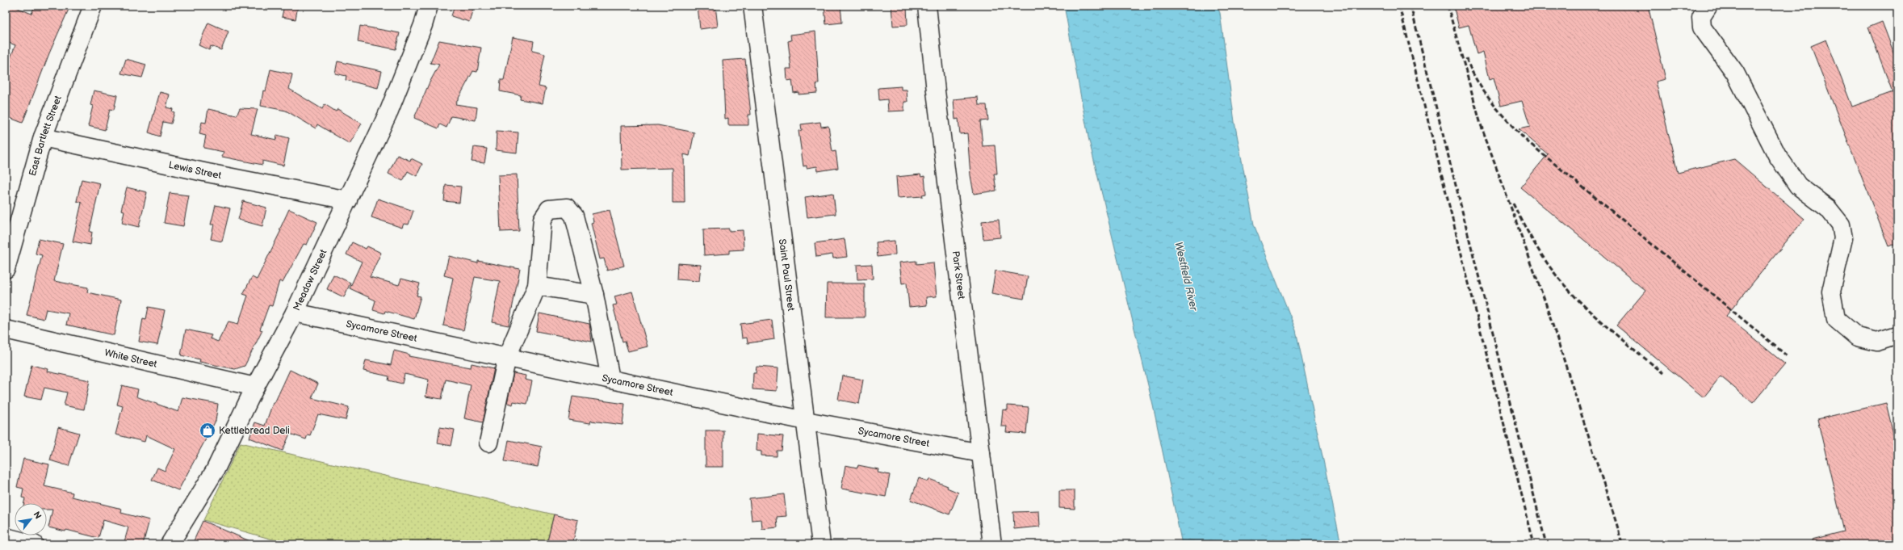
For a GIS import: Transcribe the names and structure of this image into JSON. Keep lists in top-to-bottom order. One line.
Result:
{"streets":{"street":["East Bartlett Street","Lewis Street","Saint Paul Street","Park Street","Meadow Street","Sycamore Street","White Street"]},"crossings":[["East Bartlett Street","Lewis Street"],["Lewis Street","Meadow Street"],["Saint Paul Street","Sycamore Street"],["Park Street","Sycamore Street"],["Meadow Street","Sycamore Street"],["Meadow Street","White Street"]],"water":["Westfield River"],"places":{"shop":["Kettlebread Deli"]},"north":"top right"}
